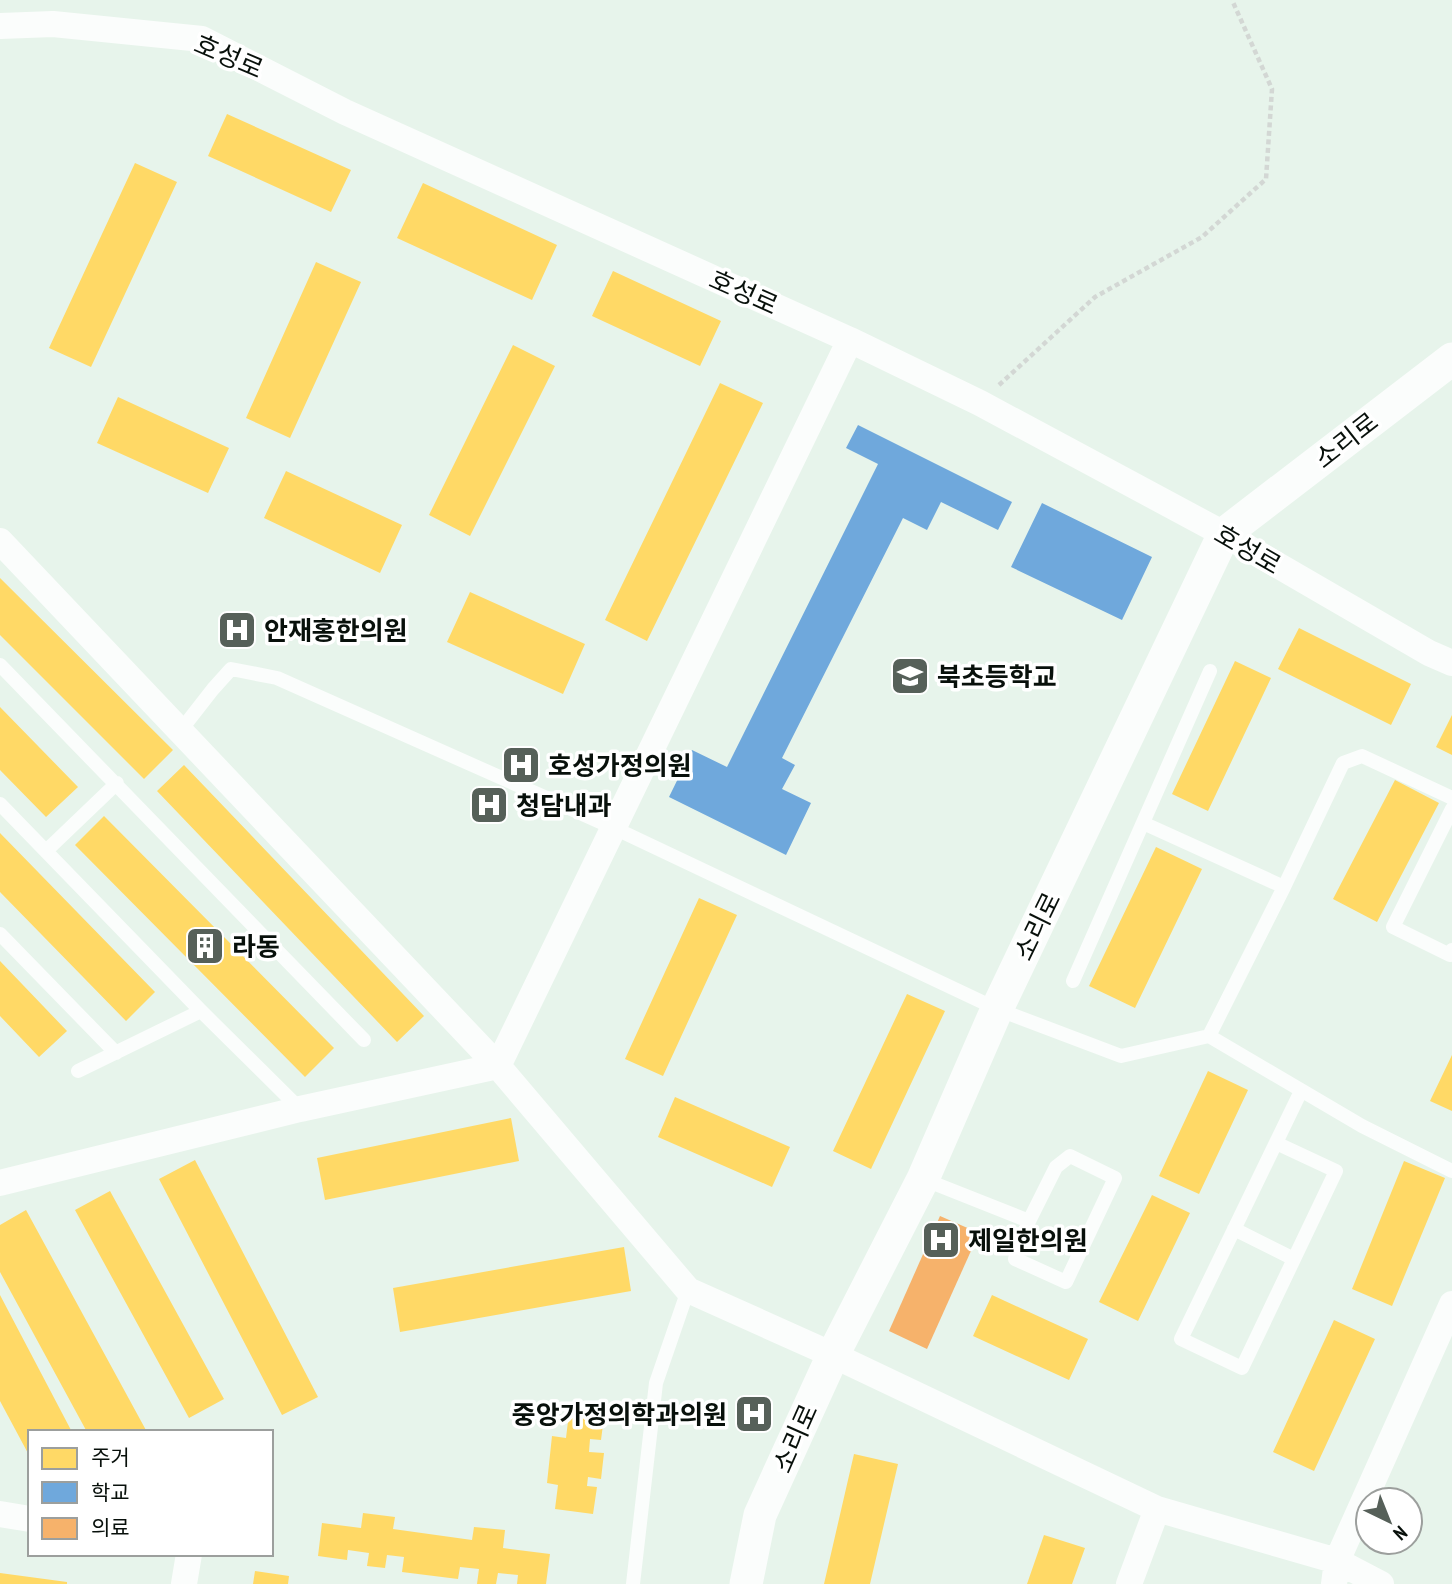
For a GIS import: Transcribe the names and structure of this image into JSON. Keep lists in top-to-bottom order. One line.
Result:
{"streets":{"street":["호성로","소리로"]},"crossings":[["호성로","소리로"]],"places":{"hospital":["안재홍한의원","호성가정의원","청담내과","제일한의원","중앙가정의학과의원"],"school or university":["북초등학교"],"building":["라동"]},"legend":["주거","학교","의료"],"north":"bottom right"}
